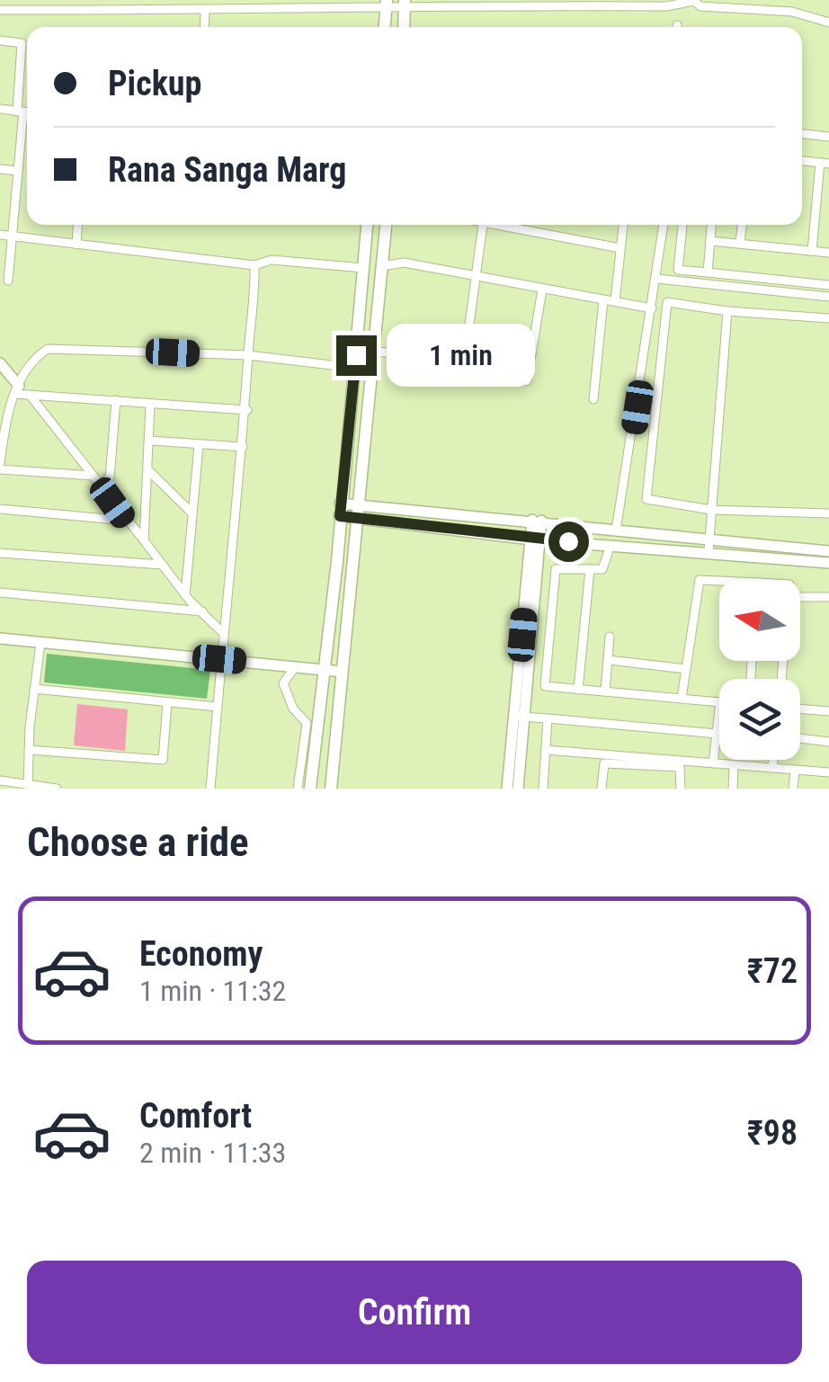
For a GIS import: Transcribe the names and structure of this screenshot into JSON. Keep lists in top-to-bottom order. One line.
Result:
{"north":"left","page":{"banner":["Pickup","Rana Sanga Marg"],"bubble":"1 min","heading":"Choose a ride","list":[{"name":"Economy","note":"1 min · 11:32","value":"₹72"},{"name":"Comfort","note":"2 min · 11:33","value":"₹98"}],"buttons":"Confirm"}}
